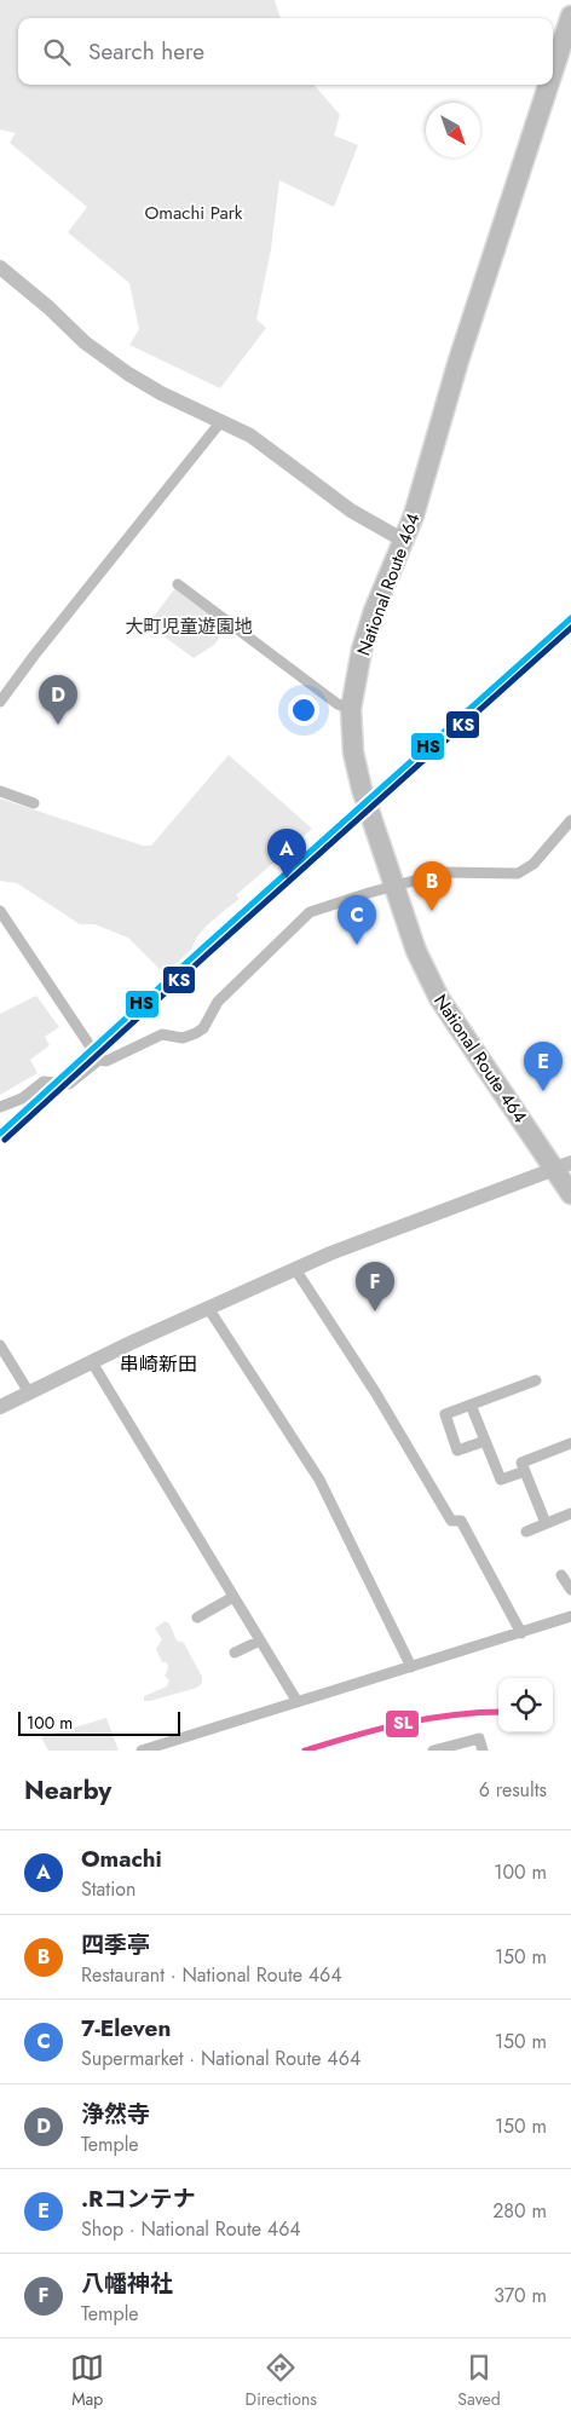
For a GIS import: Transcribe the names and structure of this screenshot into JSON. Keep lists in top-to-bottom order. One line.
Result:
{"streets":{"highway":["National Route 464"]},"districts":["串崎新田"],"parks":["Omachi Park","大町児童遊園地"],"lines":["transit line HS","transit line KS","transit line SL"],"scale_bar":"100 m","north":"bottom right","page":{"search":"Search here","pins":["D","A","B","C","E","F"],"scale":"100 m","heading":["Nearby","6 results"],"list":[{"mark":"A","name":"Omachi","note":"Station","value":"100 m"},{"mark":"B","name":"四季亭","note":"Restaurant · National Route 464","value":"150 m"},{"mark":"C","name":"7-Eleven","note":"Supermarket · National Route 464","value":"150 m"},{"mark":"D","name":"浄然寺","note":"Temple","value":"150 m"},{"mark":"E","name":".Rコンテナ","note":"Shop · National Route 464","value":"280 m"},{"mark":"F","name":"八幡神社","note":"Temple","value":"370 m"}],"nav":["Map","Directions","Saved"]}}
